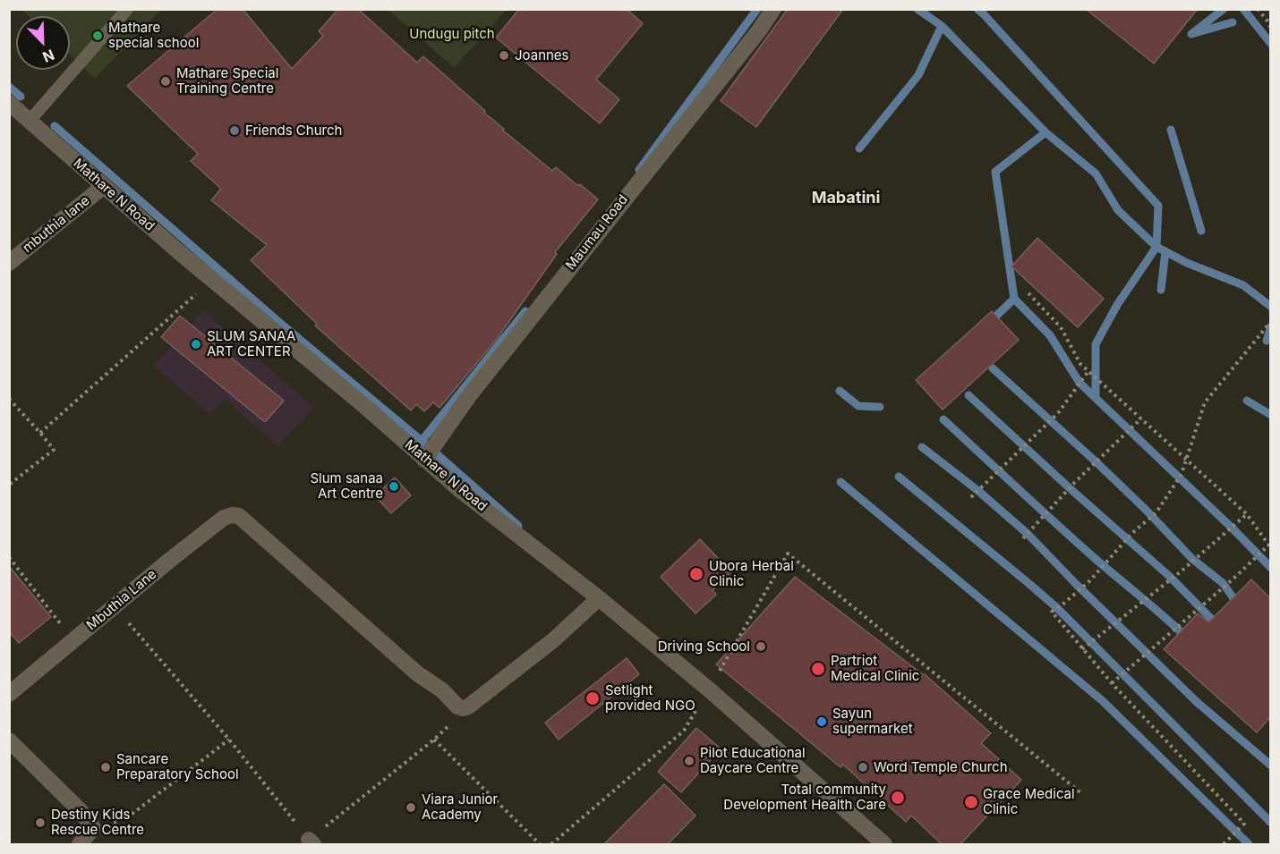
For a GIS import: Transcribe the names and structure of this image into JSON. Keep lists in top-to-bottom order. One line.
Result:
{"streets":{"street":["Mathare N Road","mbuthia lane","Maumau Road","Mbuthia Lane"]},"crossings":[["Mathare N Road","mbuthia lane"],["Mathare N Road","Maumau Road"]],"districts":["Mabatini"],"parks":["Undugu pitch"],"places":["Mathare special school","Joannes","Mathare Special Training Centre","Friends Church","SLUM SANAA ART CENTER","Slum sanaa Art Centre","Ubora Herbal Clinic","Driving School","Partriot Medical Clinic","Setlight provided NGO","Sayun supermarket","Pilot Educational Daycare Centre","Sancare Preparatory School","Word Temple Church","Total community Development Health Care","Grace Medical Clinic","Viara Junior Academy","Destiny Kids Rescue Centre"],"north":"bottom right"}
